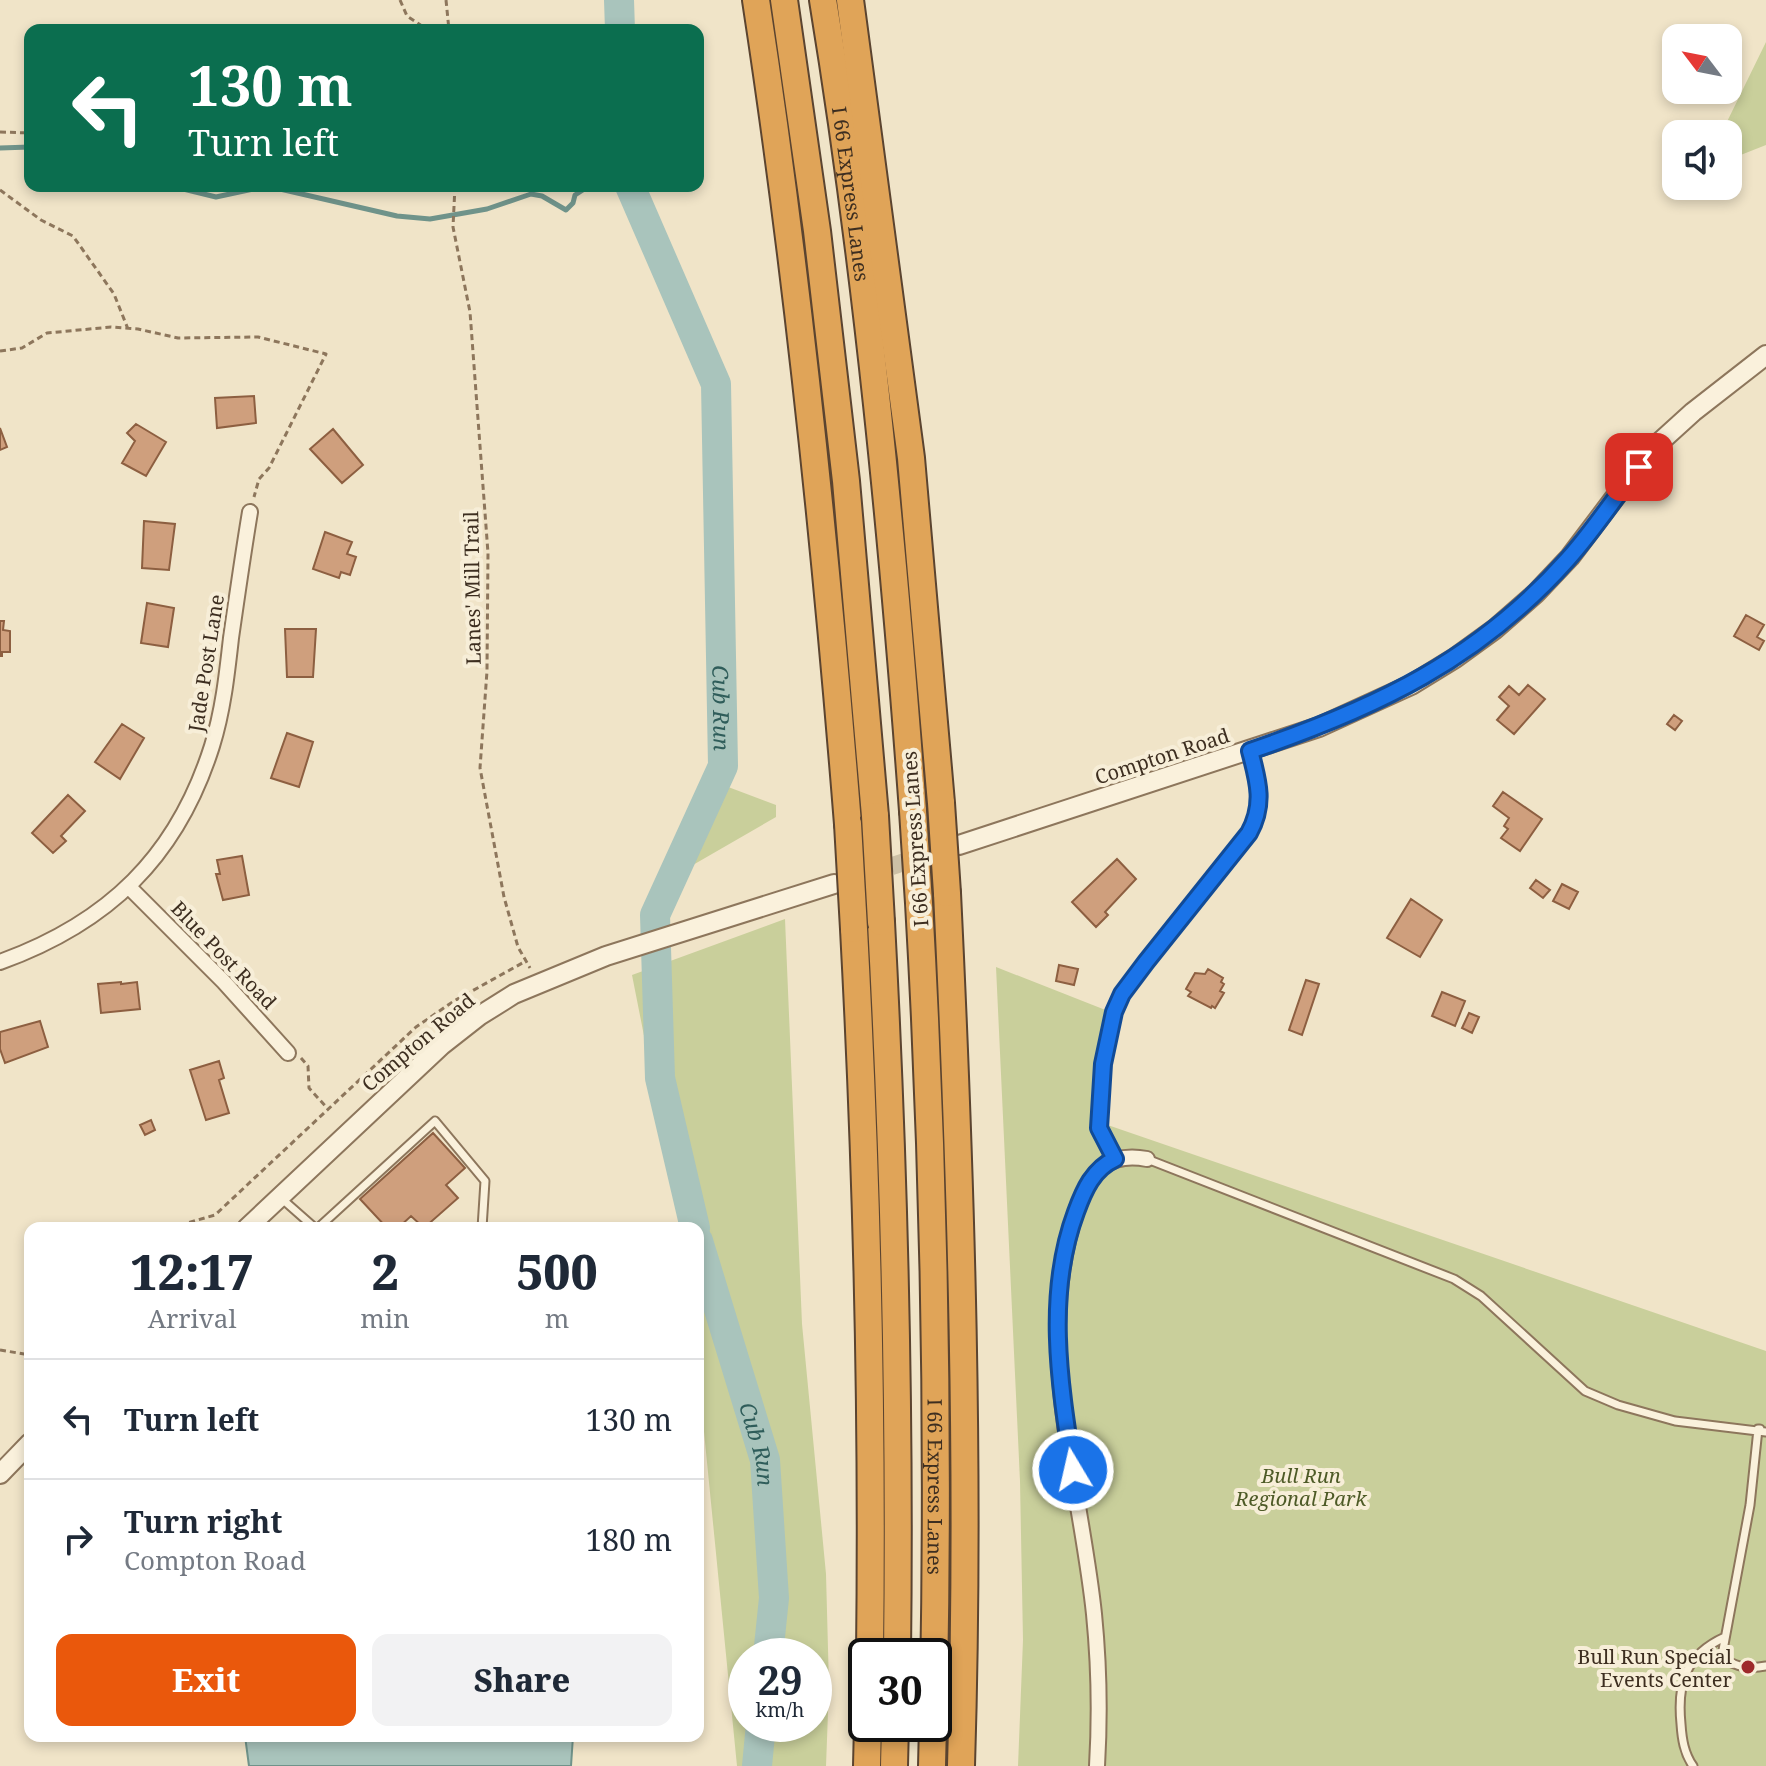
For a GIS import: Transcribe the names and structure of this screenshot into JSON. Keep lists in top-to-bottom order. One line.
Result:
{"streets":{"highway":["I 66 Express Lanes"],"street":["Jade Post Lane","Compton Road","Blue Post Road"],"path":["Lanes' Mill Trail"]},"crossings":[["Lanes' Mill Trail","Compton Road"],["Jade Post Lane","Blue Post Road"]],"water":["Cub Run"],"parks":["Bull Run Regional Park"],"places":["Bull Run Special Events Center"],"north":"top left","page":{"turn":["130 m","Turn left"],"eta":["12:17","Arrival","2","min","500","m"],"list":[{"name":"Turn left","value":"130 m"},{"name":"Turn right","note":"Compton Road","value":"180 m"}],"buttons":["Exit","Share"],"speed":"29 km/h","limit":"30"}}
